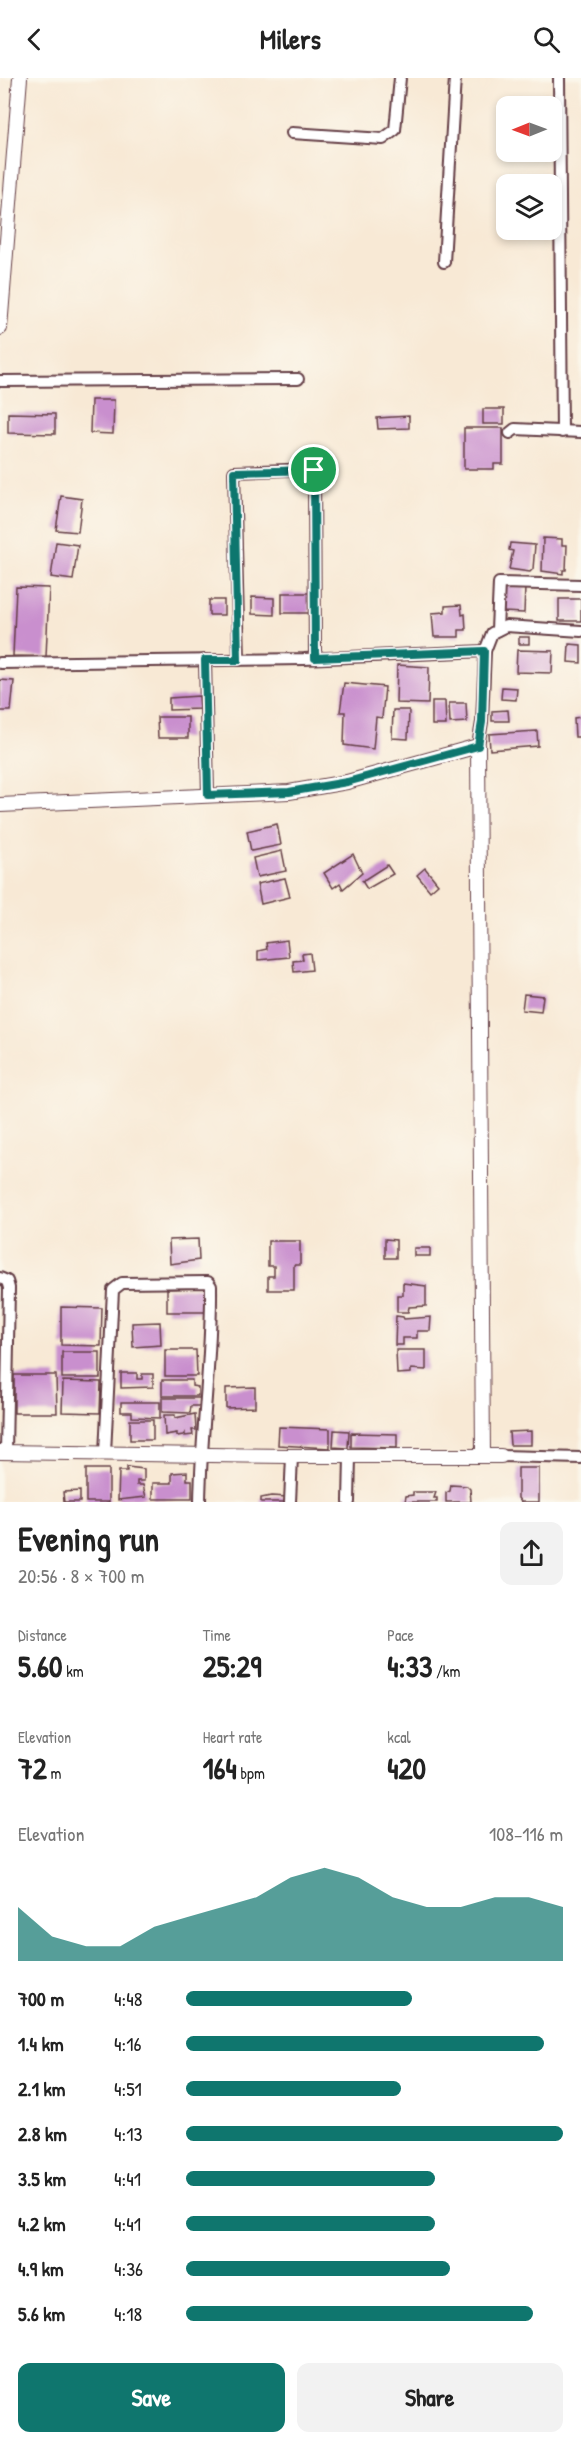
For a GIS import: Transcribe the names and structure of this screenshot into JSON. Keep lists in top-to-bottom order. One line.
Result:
{"north":"left","page":{"header":"Milers","heading":["Evening run","20:56 · 8 × 700 m"],"stats":[["Distance","5.60 km"],["Time","25:29"],["Pace","4:33 /km"],["Elevation","72 m"],["Heart rate","164 bpm"],["kcal","420"]],"chart":["Elevation","108–116 m"],"list":[{"name":"700 m","note":"4:48"},{"name":"1.4 km","note":"4:16"},{"name":"2.1 km","note":"4:51"},{"name":"2.8 km","note":"4:13"},{"name":"3.5 km","note":"4:41"},{"name":"4.2 km","note":"4:41"},{"name":"4.9 km","note":"4:36"},{"name":"5.6 km","note":"4:18"}],"buttons":["Save","Share"]}}
